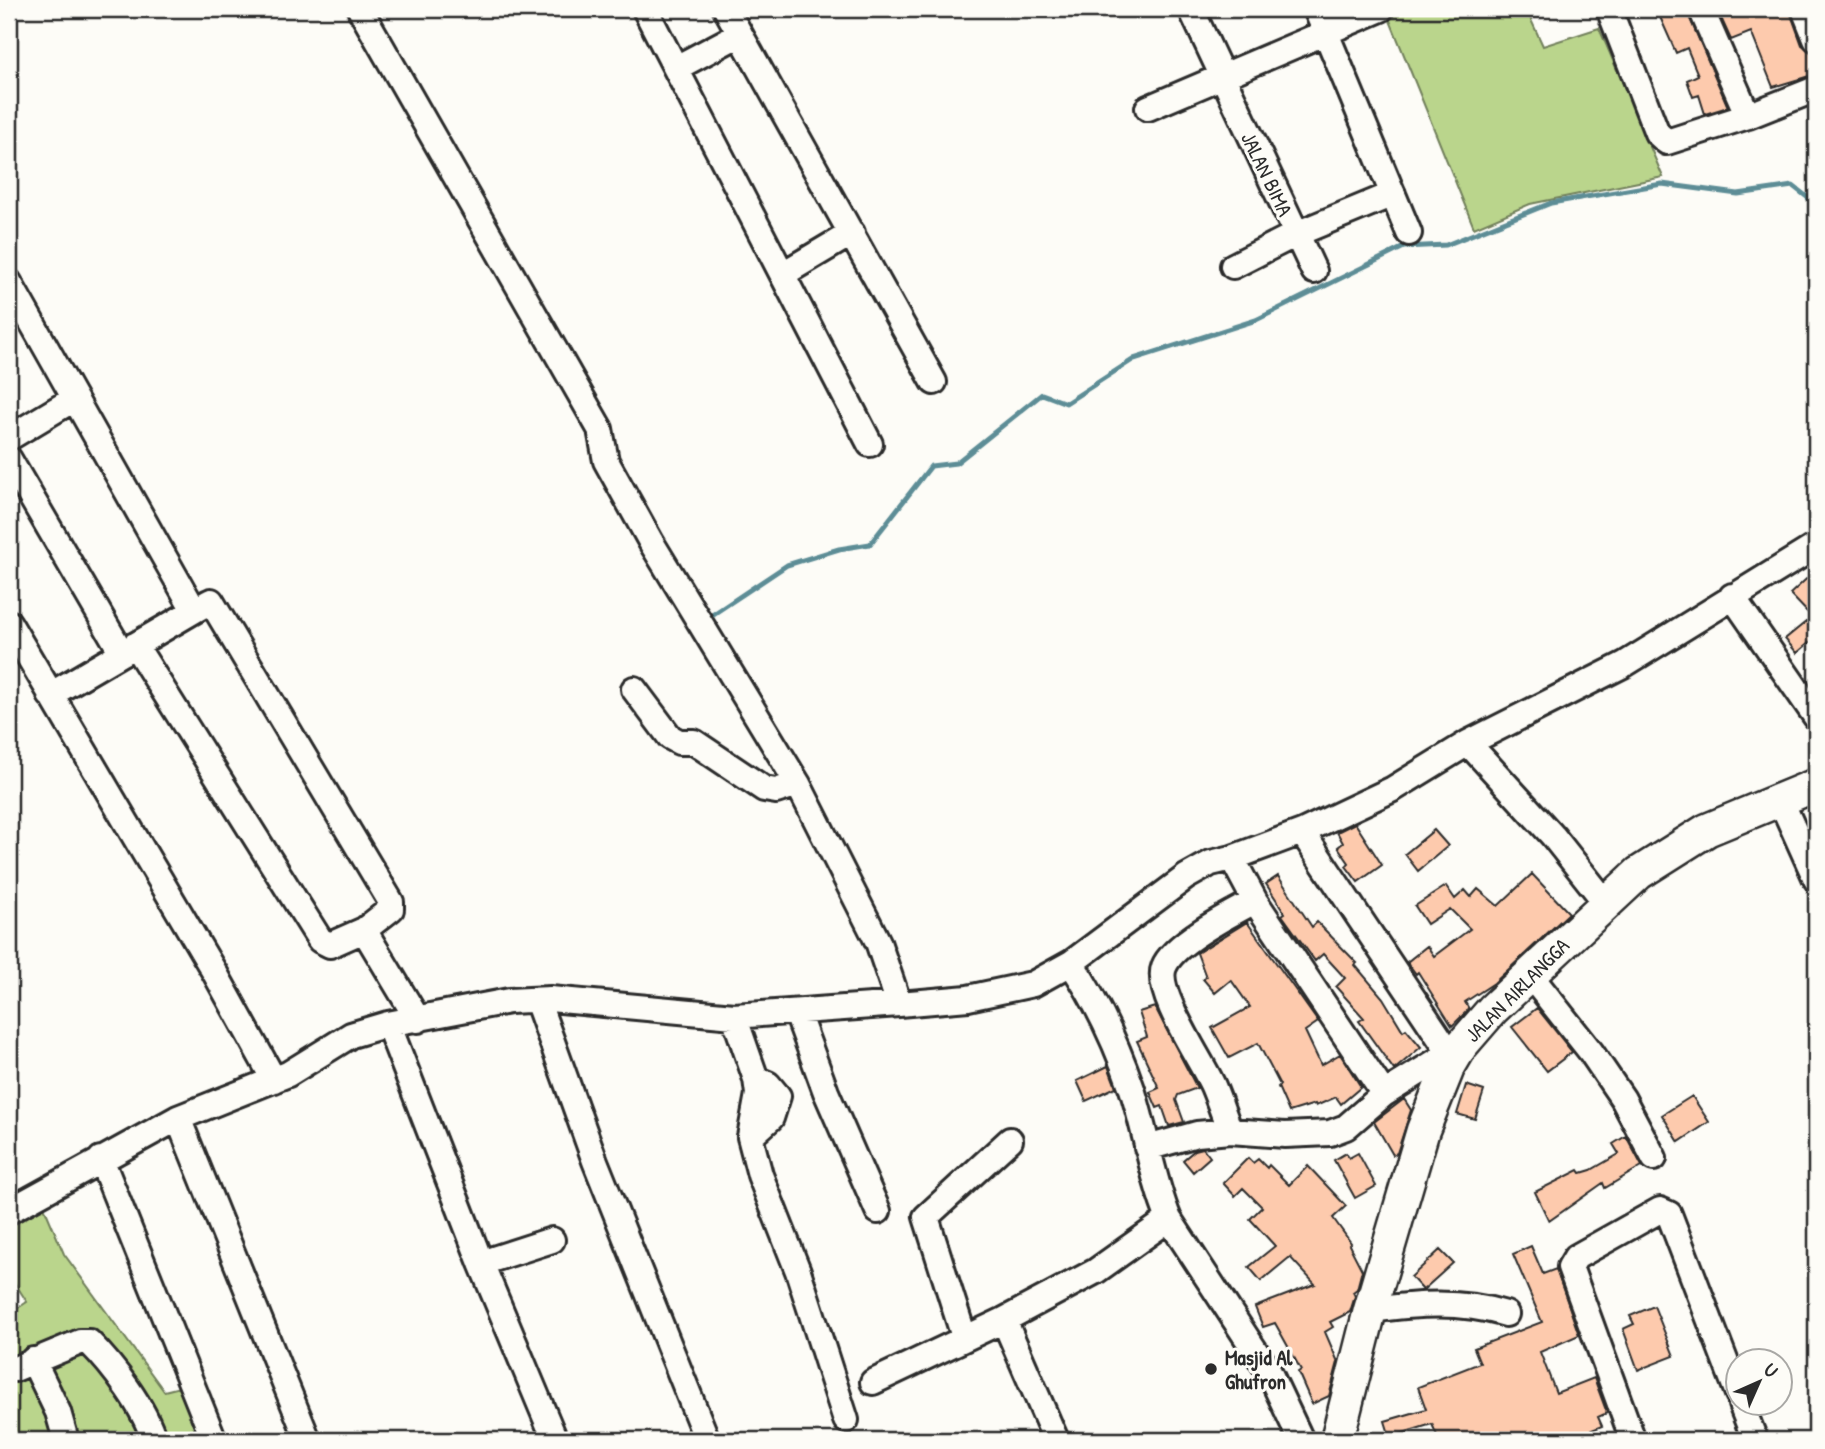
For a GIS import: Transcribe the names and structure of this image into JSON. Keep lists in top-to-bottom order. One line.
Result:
{"streets":{"main road":["JALAN AIRLANGGA"],"street":["JALAN BIMA"]},"places":["Masjid Al Ghufron"],"north":"top right"}
